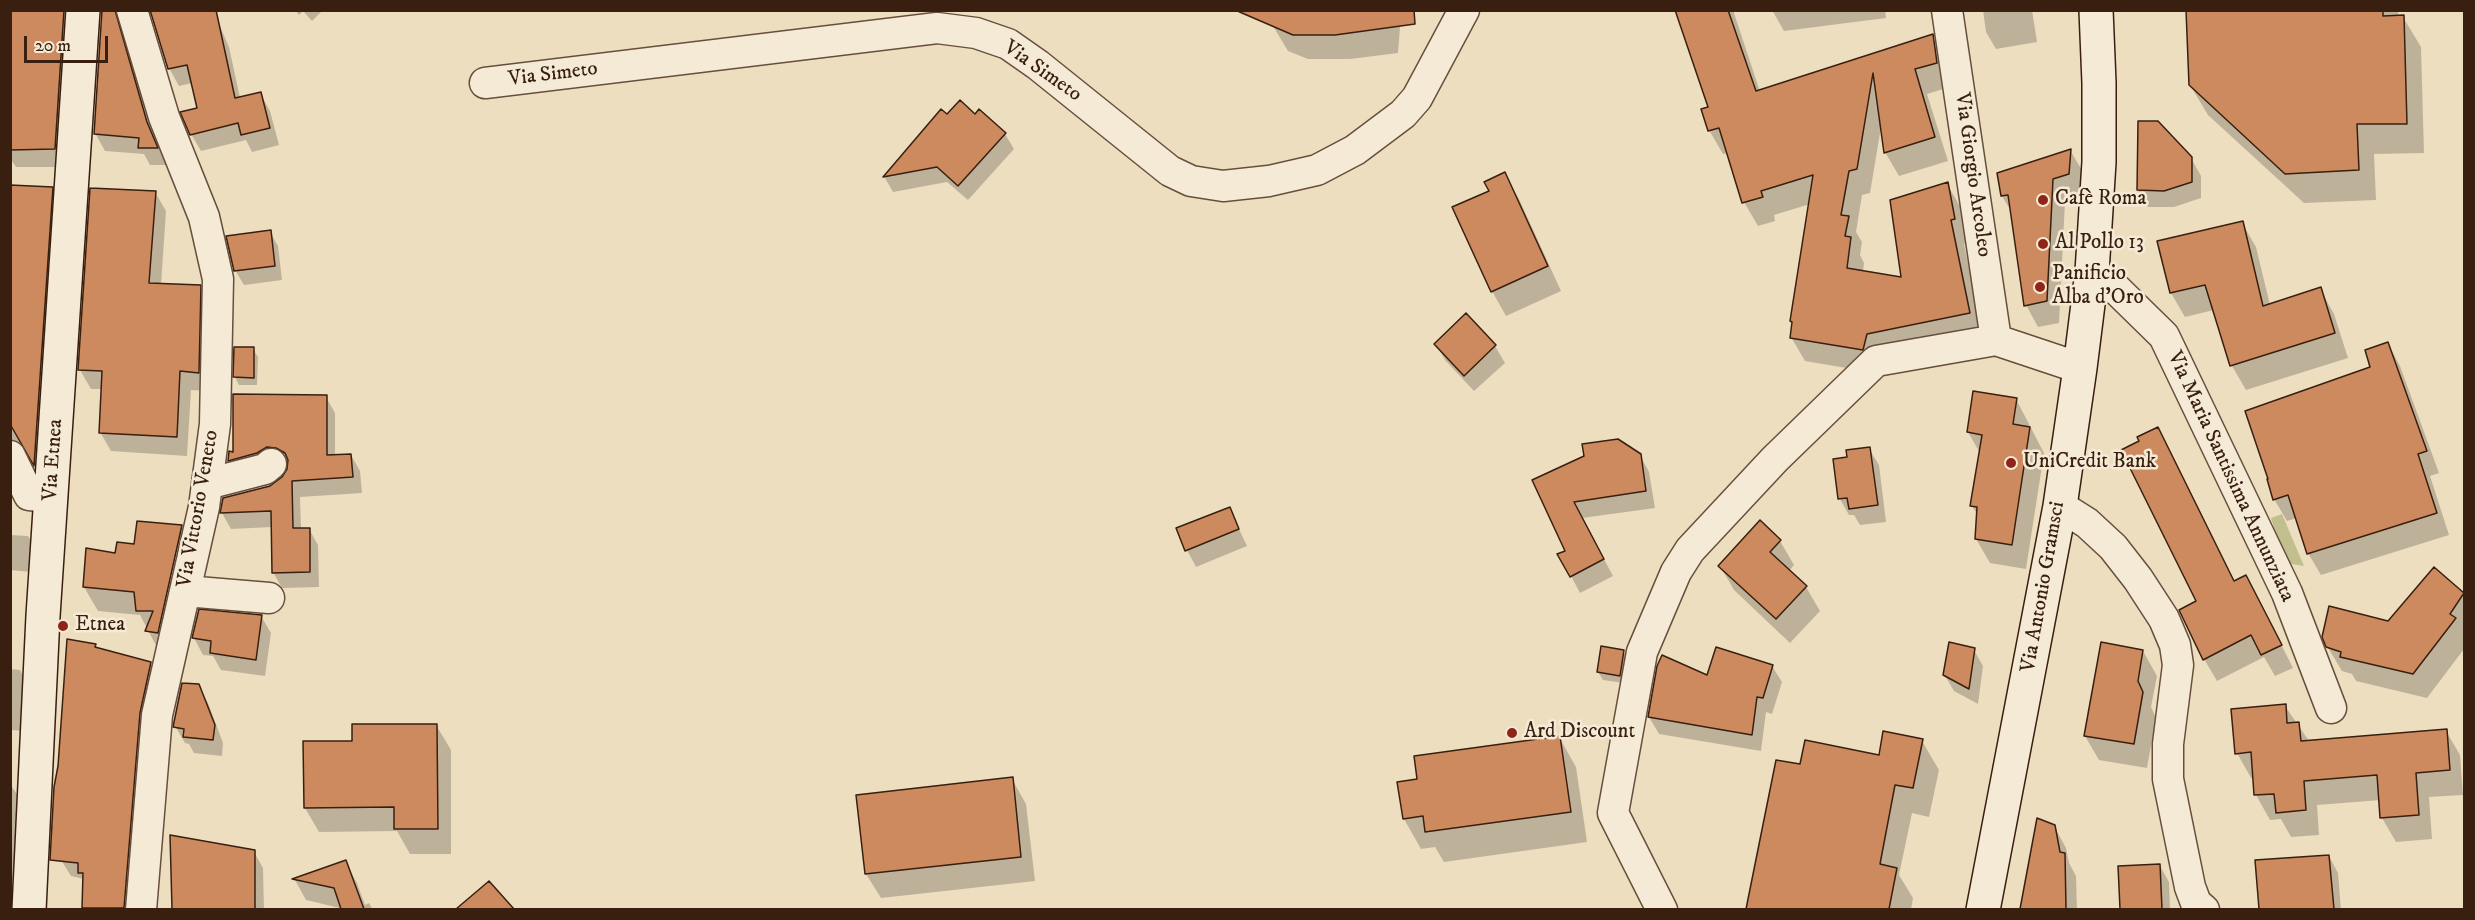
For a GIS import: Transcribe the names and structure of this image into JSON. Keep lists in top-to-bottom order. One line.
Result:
{"streets":{"main road":["Via Etnea","Via Antonio Gramsci"],"street":["Via Simeto","Via Giorgio Arcoleo","Via Maria Santissima Annunziata","Via Vittorio Veneto"]},"crossings":[["Via Maria Santissima Annunziata","Via Antonio Gramsci"]],"places":["Cafè Roma","Al Pollo 13","Panificio Alba d'Oro","UniCredit Bank","Etnea","Ard Discount"],"scale_bar":"20 m"}
